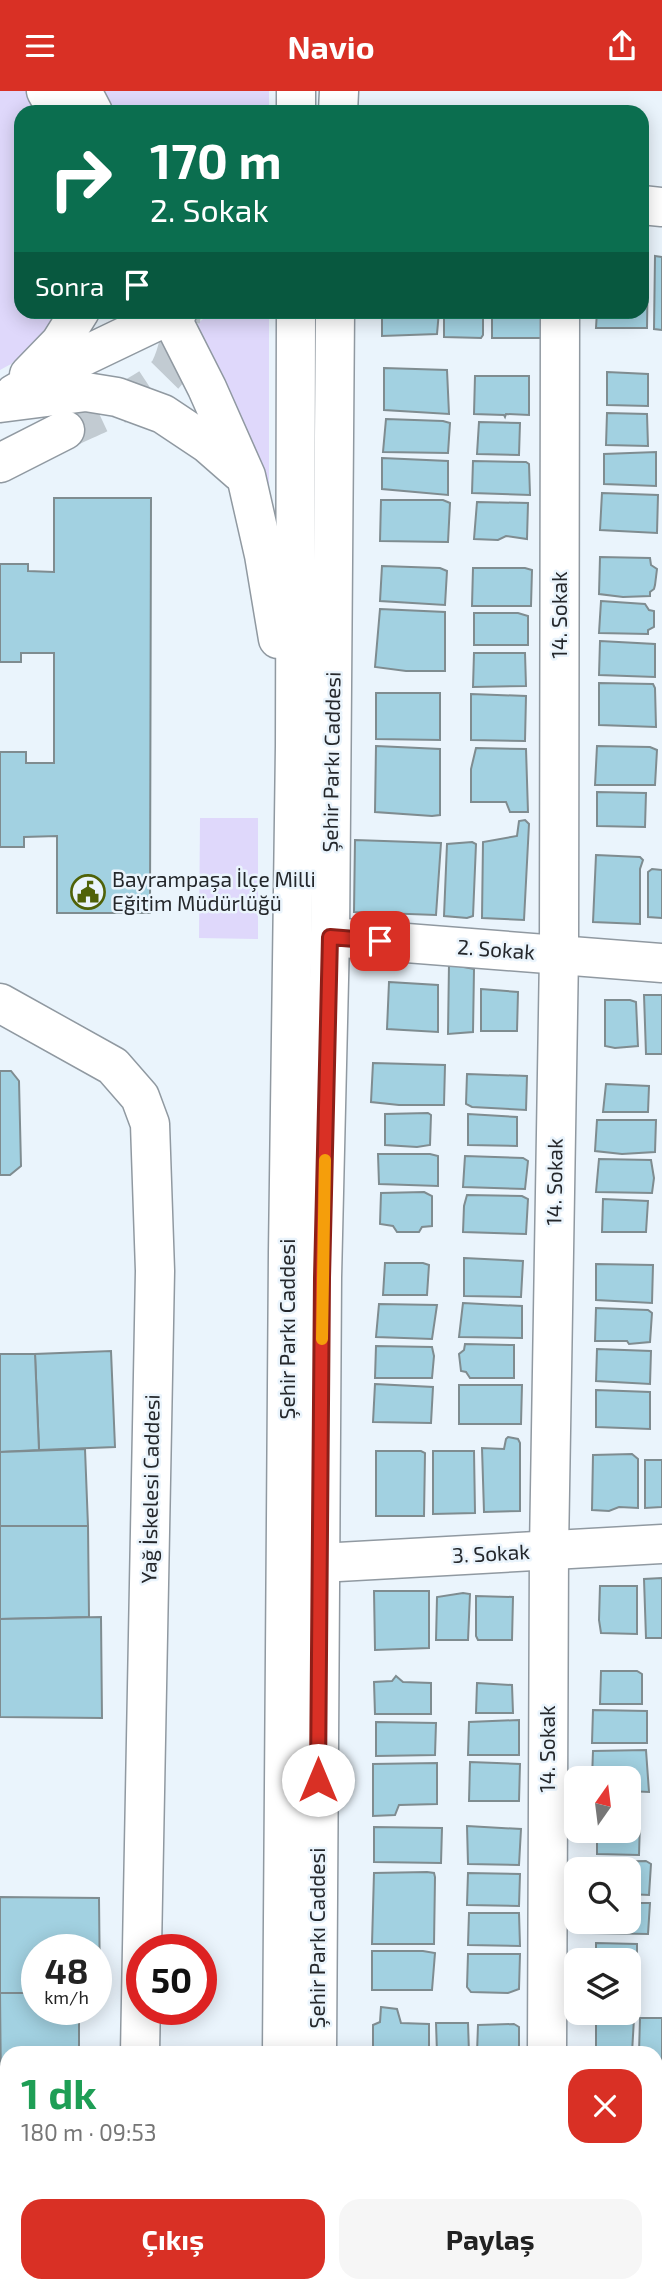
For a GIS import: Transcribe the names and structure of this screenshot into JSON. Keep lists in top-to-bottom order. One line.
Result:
{"streets":{"main road":["14. Sokak","Şehir Parkı Caddesi","2. Sokak","Yağ İskelesi Caddesi","3. Sokak"]},"crossings":[["14. Sokak","2. Sokak"],["14. Sokak","3. Sokak"],["Şehir Parkı Caddesi","2. Sokak"],["Şehir Parkı Caddesi","3. Sokak"]],"places":{"public building":["Bayrampaşa İlçe Milli Eğitim Müdürlüğü"]},"north":"top","page":{"header":"Navio","turn":["170 m","2. Sokak"],"then":"Sonra","speed":"48 km/h","limit":"50","heading":["1 dk","180 m · 09:53"],"buttons":["Çıkış","Paylaş"]}}
